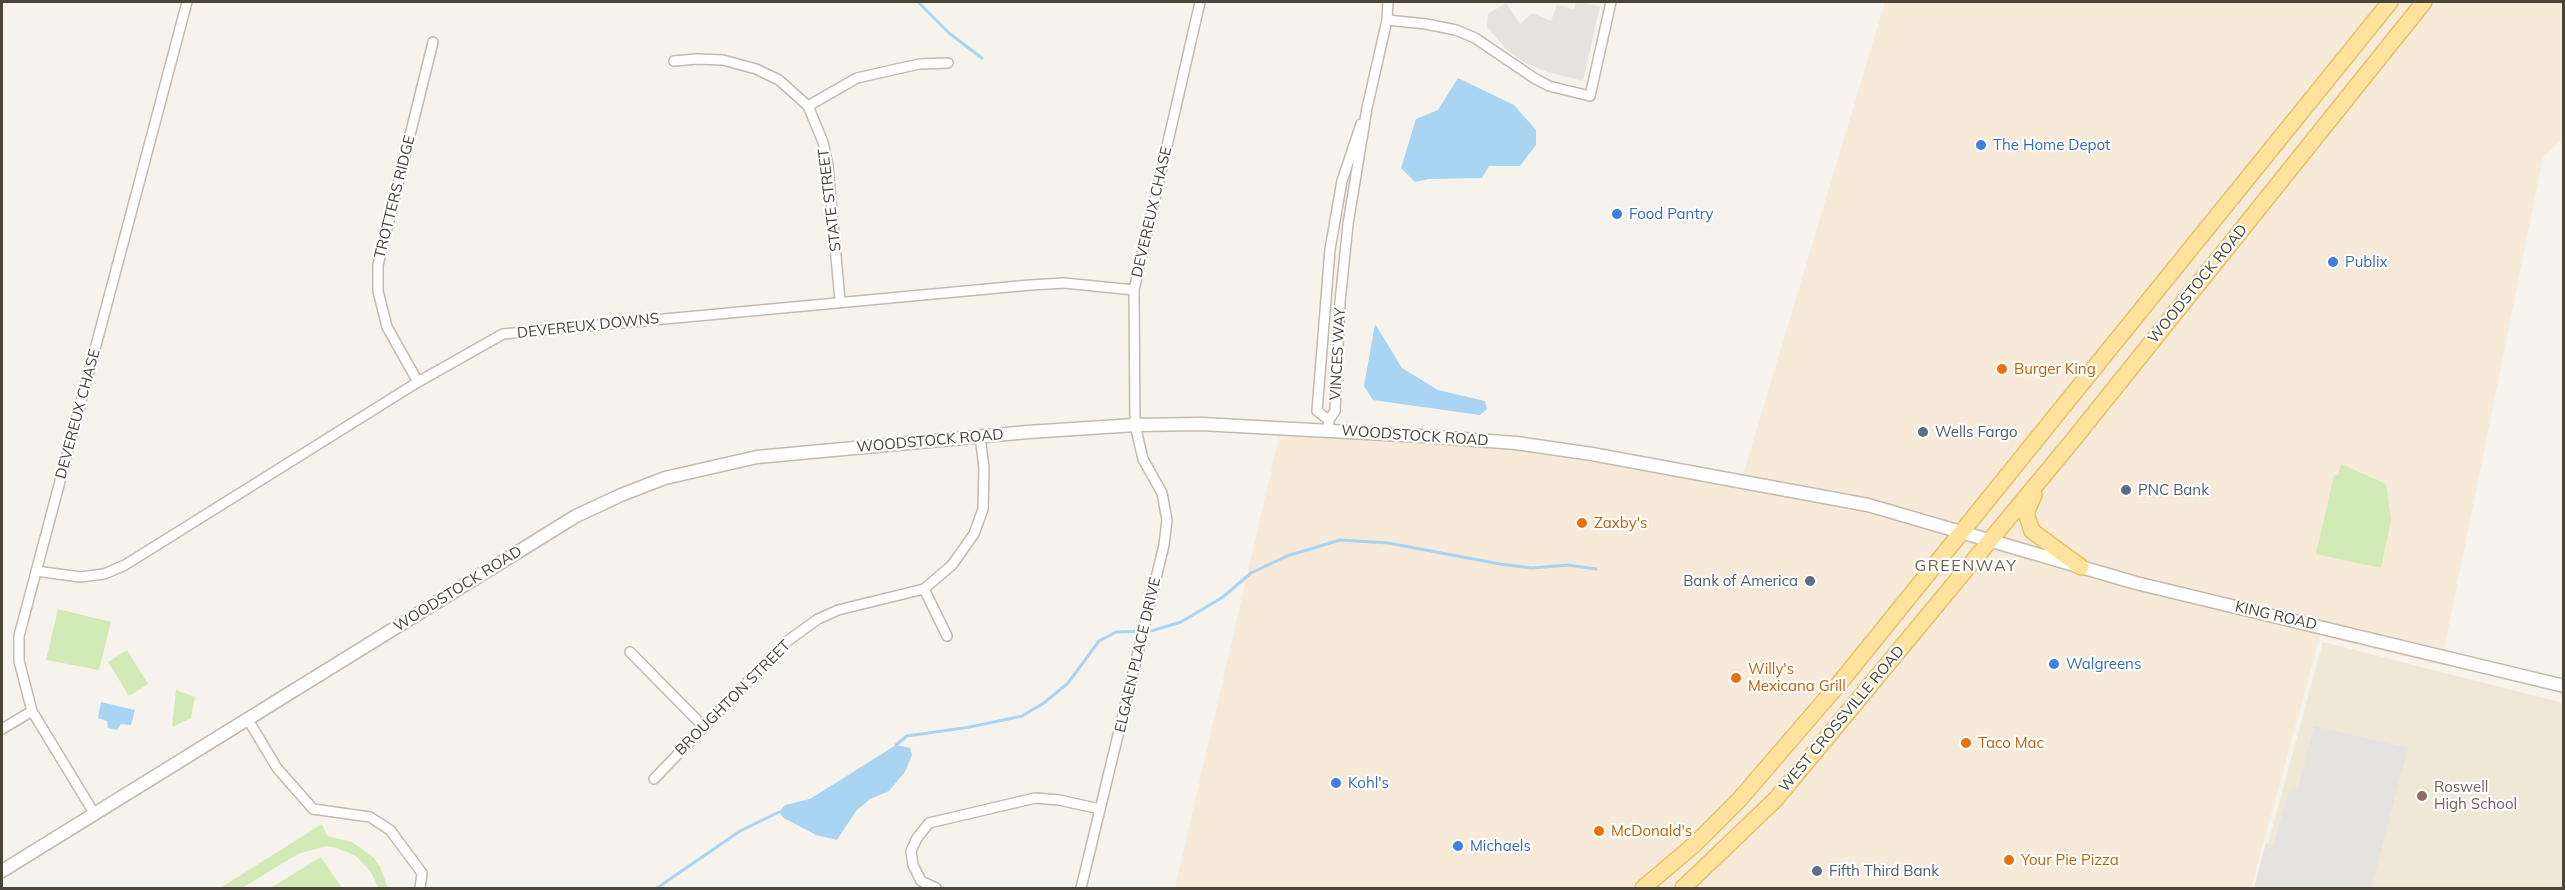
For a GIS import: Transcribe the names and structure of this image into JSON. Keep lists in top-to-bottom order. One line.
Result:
{"streets":{"main road":["WOODSTOCK ROAD","WEST CROSSVILLE ROAD"],"street":["TROTTERS RIDGE","STATE STREET","DEVEREUX CHASE","DEVEREUX DOWNS","VINCES WAY","KING ROAD","ELGAEN PLACE DRIVE","BROUGHTON STREET"]},"crossings":[["TROTTERS RIDGE","DEVEREUX DOWNS"],["STATE STREET","DEVEREUX DOWNS"],["DEVEREUX CHASE","WOODSTOCK ROAD"],["DEVEREUX CHASE","DEVEREUX DOWNS"],["DEVEREUX CHASE","ELGAEN PLACE DRIVE"],["WOODSTOCK ROAD","VINCES WAY"],["WOODSTOCK ROAD","KING ROAD"],["WOODSTOCK ROAD","ELGAEN PLACE DRIVE"],["WOODSTOCK ROAD","BROUGHTON STREET"],["WOODSTOCK ROAD","WEST CROSSVILLE ROAD"],["KING ROAD","WEST CROSSVILLE ROAD"]],"districts":["GREENWAY"],"places":["The Home Depot","Food Pantry","Publix","Burger King","Wells Fargo","PNC Bank","Zaxby's","Bank of America","Walgreens","Willy's Mexicana Grill","Taco Mac","Kohl's","Roswell High School","McDonald's","Michaels","Your Pie Pizza","Fifth Third Bank"]}
